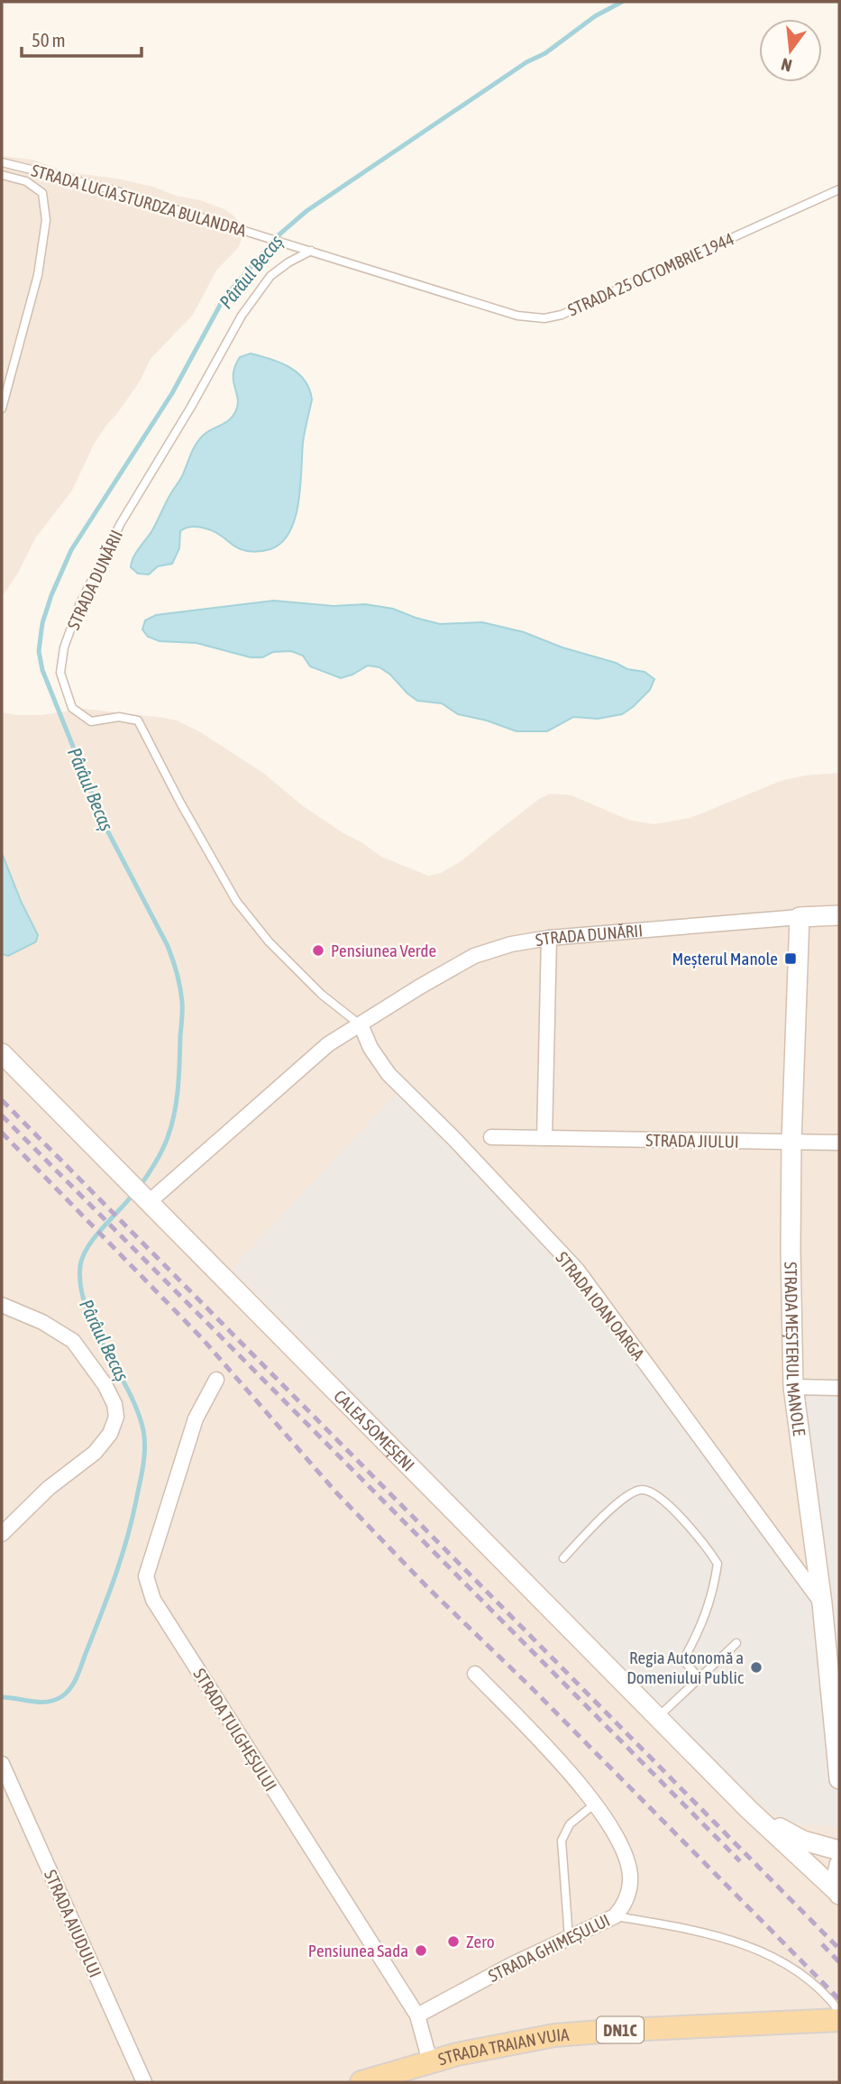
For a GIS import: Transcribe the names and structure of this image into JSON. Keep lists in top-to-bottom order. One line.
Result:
{"streets":{"main road":["STRADA DUNĂRII","STRADA MEȘTERUL MANOLE","CALEA SOMEȘENI","DN1C","STRADA TRAIAN VUIA"],"street":["STRADA JIULUI","STRADA IOAN OARGA","STRADA TULGHEȘULUI","STRADA AIUDULUI","STRADA GHIMEȘULUI"],"lane":["STRADA LUCIA STURDZA BULANDRA","STRADA 25 OCTOMBRIE 1944"]},"crossings":[["STRADA LUCIA STURDZA BULANDRA","STRADA 25 OCTOMBRIE 1944"],["STRADA LUCIA STURDZA BULANDRA","STRADA DUNĂRII"],["STRADA 25 OCTOMBRIE 1944","STRADA DUNĂRII"],["STRADA DUNĂRII","STRADA IOAN OARGA"],["STRADA DUNĂRII","STRADA MEȘTERUL MANOLE"],["STRADA DUNĂRII","CALEA SOMEȘENI"],["STRADA JIULUI","STRADA MEȘTERUL MANOLE"],["STRADA IOAN OARGA","STRADA MEȘTERUL MANOLE"],["STRADA TULGHEȘULUI","STRADA GHIMEȘULUI"],["STRADA TULGHEȘULUI","STRADA TRAIAN VUIA"]],"water":["Pârâul Becaș"],"places":{"other":["Pensiunea Verde","Regia Autonomă a Domeniului Public","Zero","Pensiunea Sada"],"transit":["Meșterul Manole"]},"scale_bar":"50 m","north":"bottom"}
